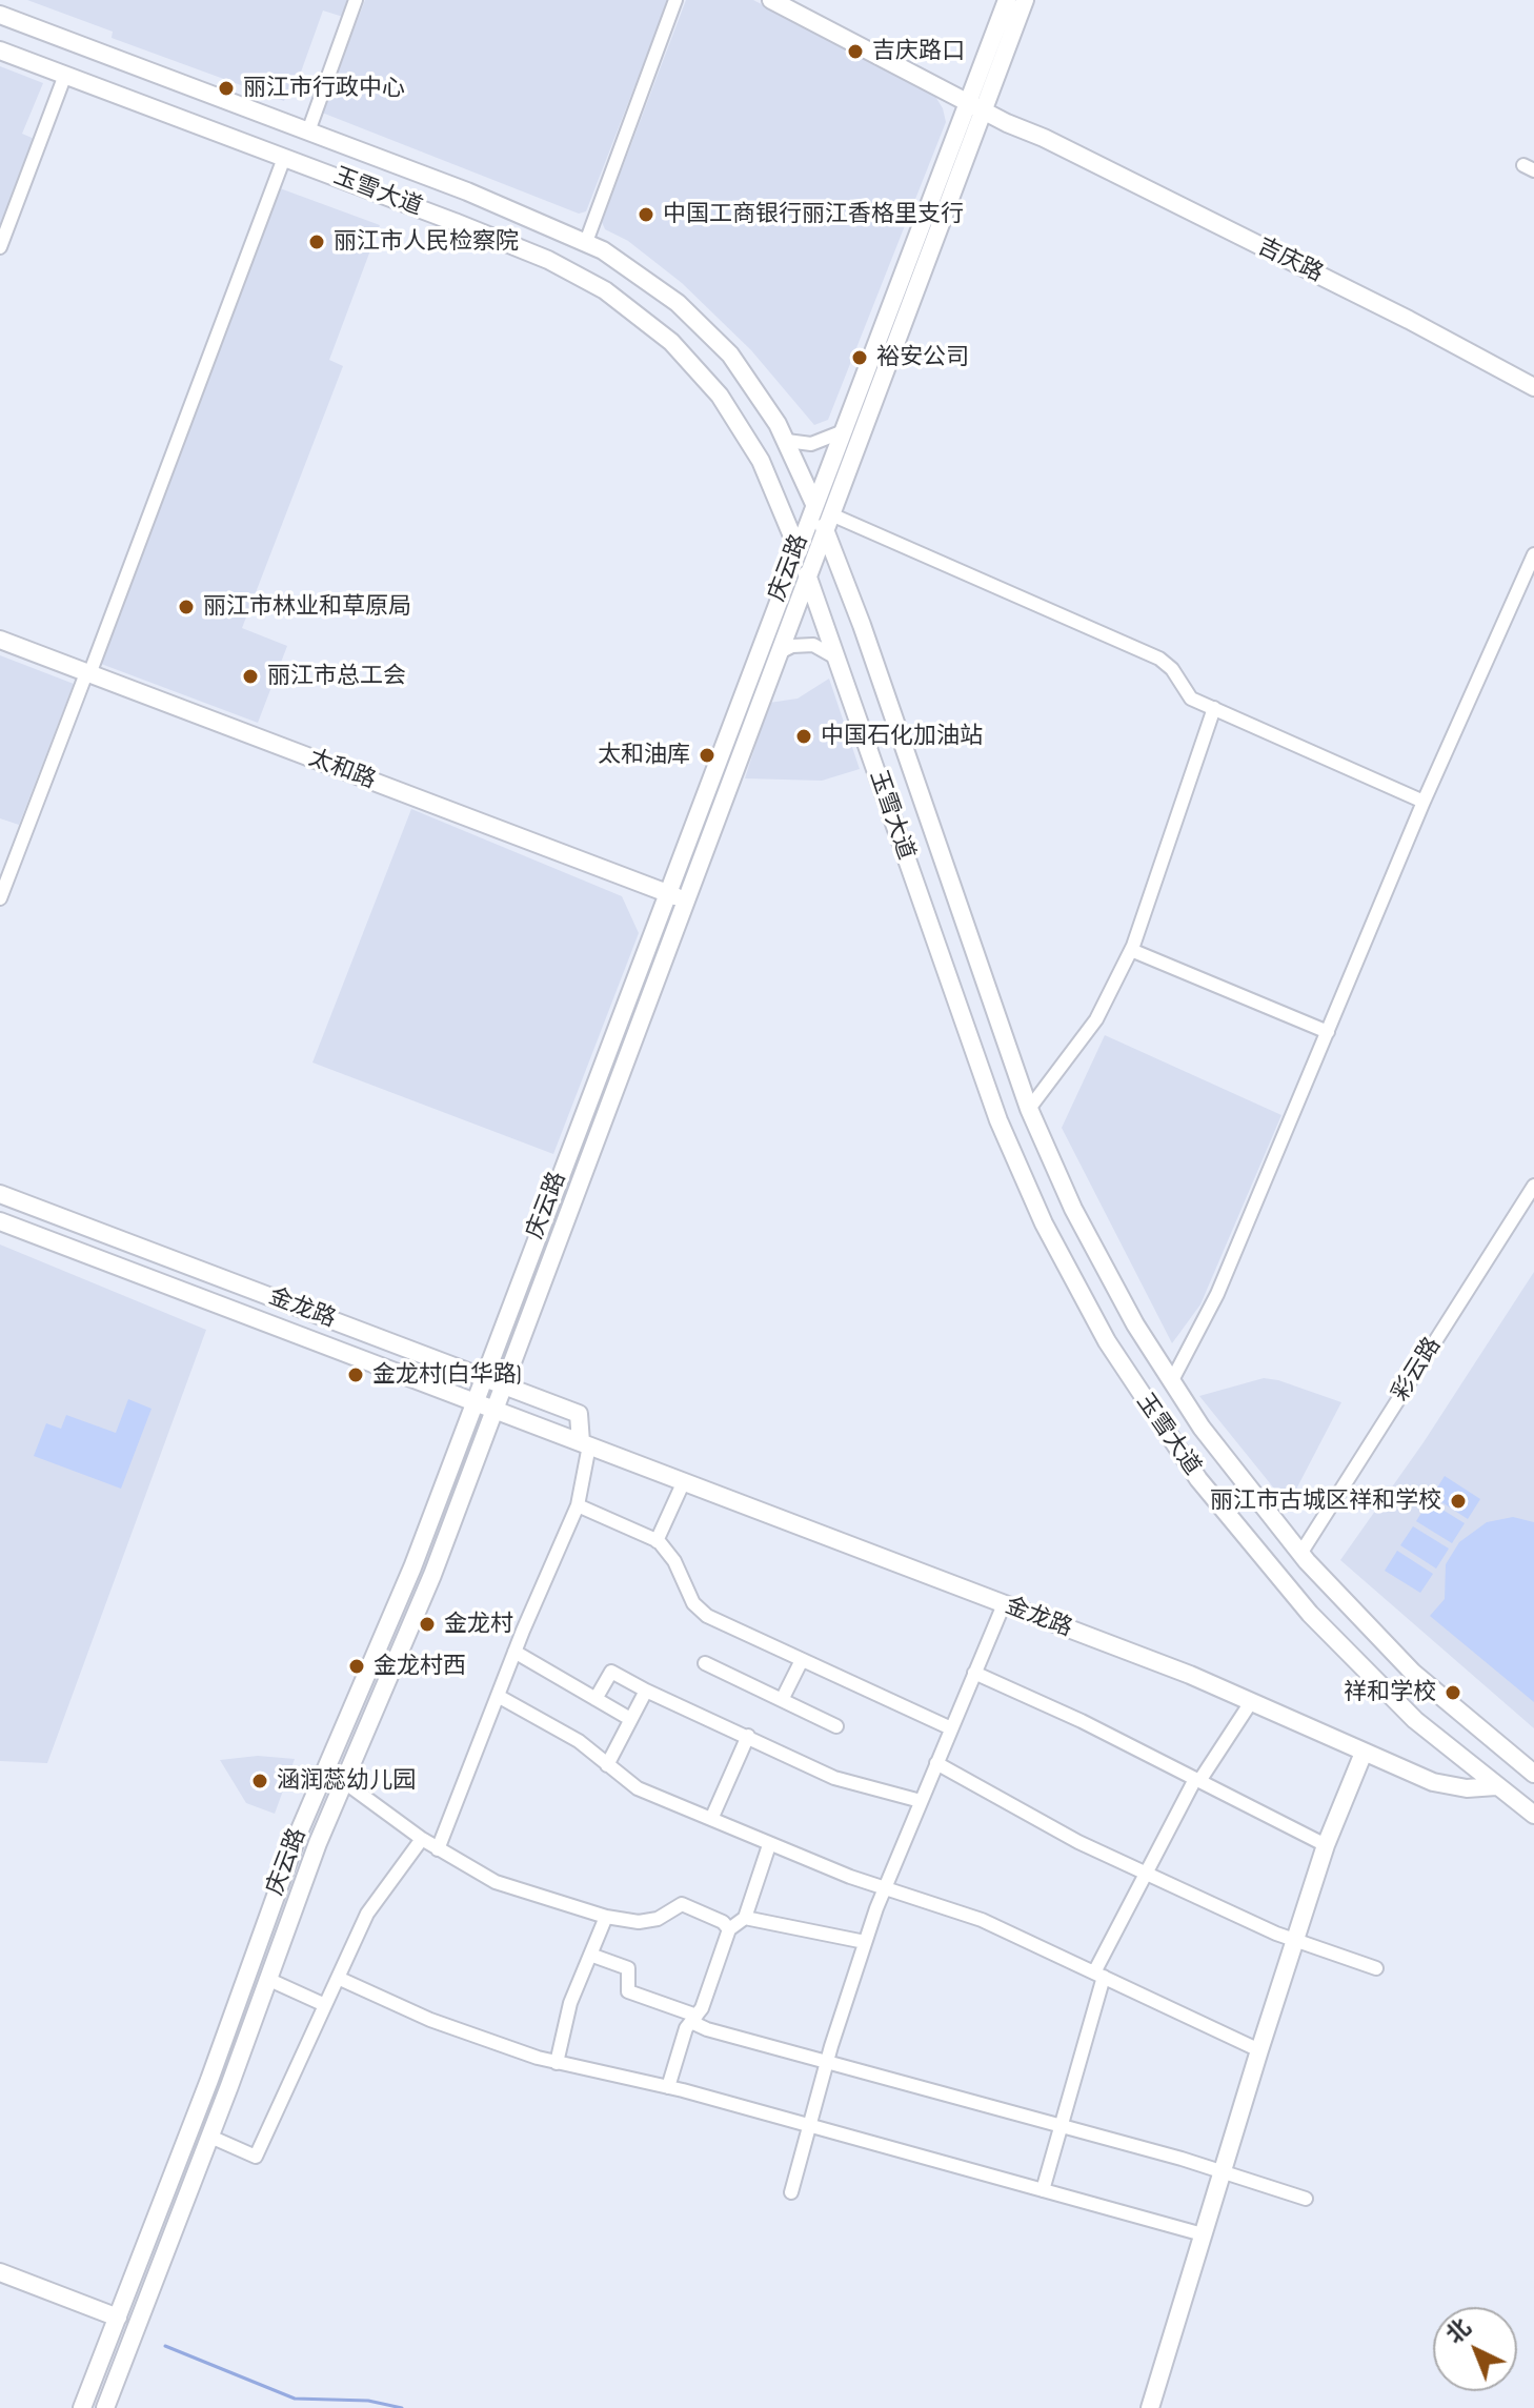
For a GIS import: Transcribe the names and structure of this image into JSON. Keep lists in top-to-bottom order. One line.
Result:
{"streets":{"main road":["玉雪大道","吉庆路","庆云路","太和路","金龙路"],"street":["彩云路"]},"crossings":[["玉雪大道","庆云路"],["玉雪大道","金龙路"],["玉雪大道","彩云路"],["吉庆路","庆云路"],["庆云路","太和路"],["庆云路","金龙路"]],"places":["吉庆路口","丽江市行政中心","中国工商银行丽江香格里支行","丽江市人民检察院","裕安公司","丽江市林业和草原局","丽江市总工会","中国石化加油站","太和油库","金龙村(白华路)","丽江市古城区祥和学校","金龙村","金龙村西","祥和学校","涵润蕊幼儿园"],"north":"top left"}
